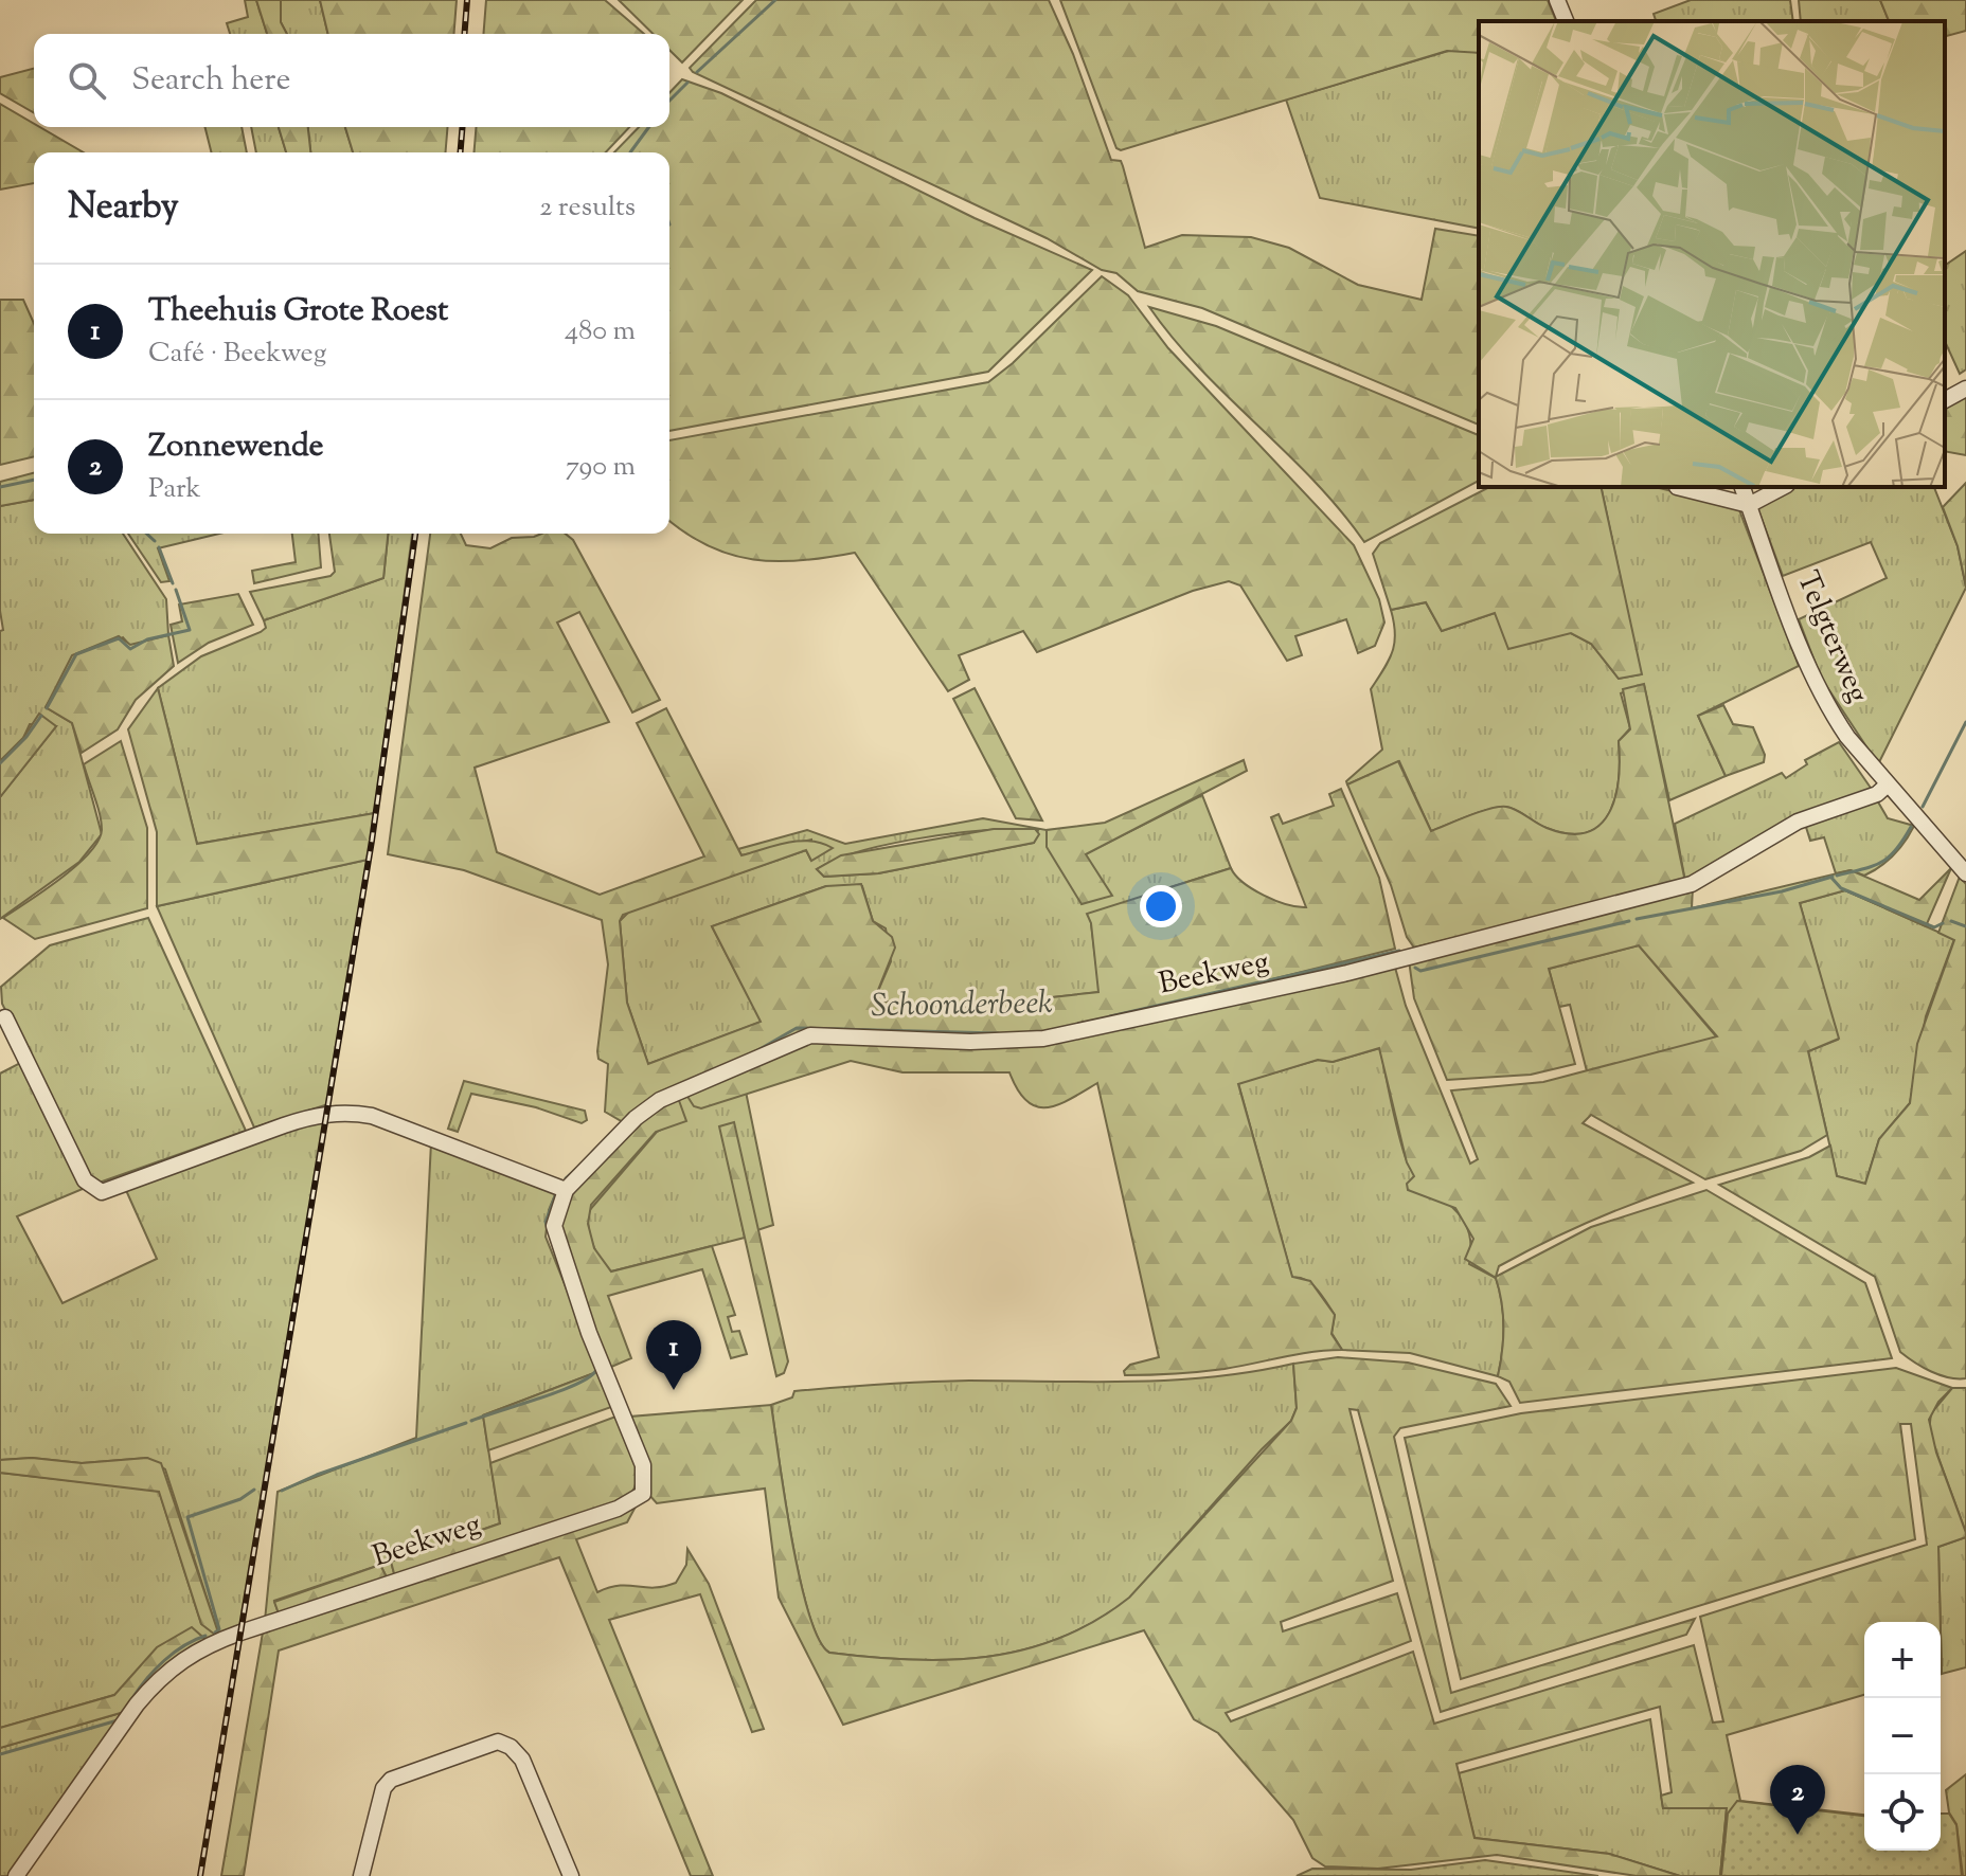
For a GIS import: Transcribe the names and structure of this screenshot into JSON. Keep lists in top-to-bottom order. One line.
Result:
{"streets":{"street":["Telgterweg","Beekweg"]},"crossings":[["Telgterweg","Beekweg"]],"water":["Schoonderbeek"],"page":{"search":"Search here","heading":["Nearby","2 results"],"list":[{"mark":"1","name":"Theehuis Grote Roest","note":"Café · Beekweg","value":"480 m"},{"mark":"2","name":"Zonnewende","note":"Park","value":"790 m"}],"pins":["1","2"],"map_buttons":["+","−"]}}
